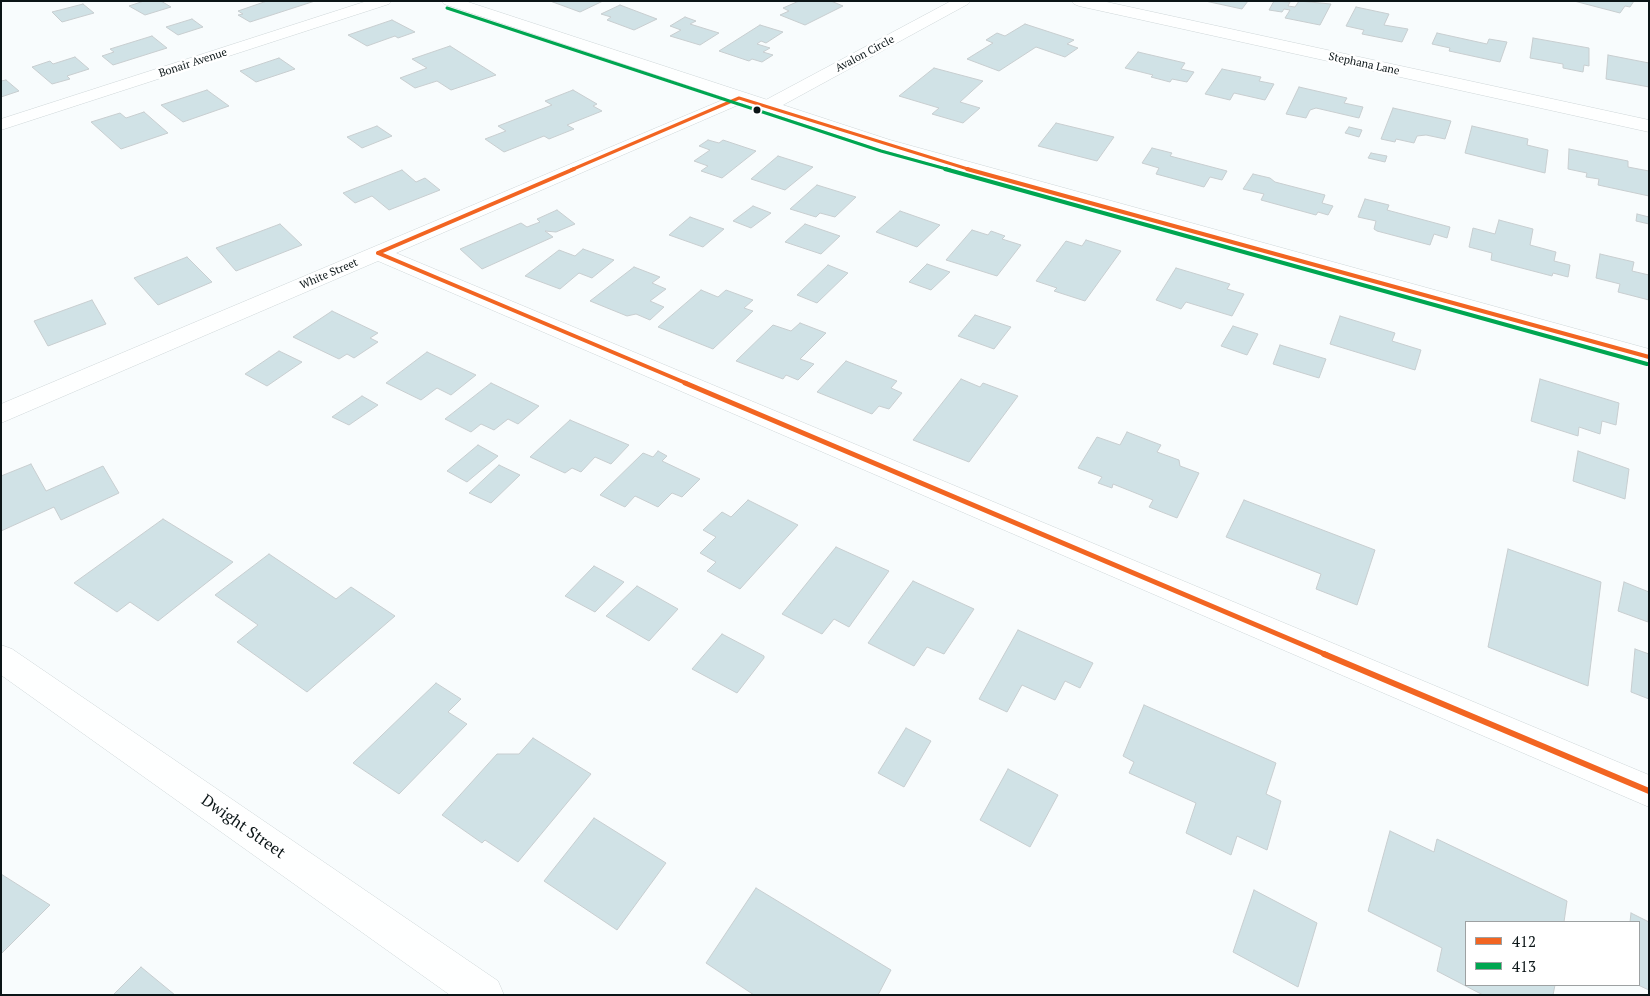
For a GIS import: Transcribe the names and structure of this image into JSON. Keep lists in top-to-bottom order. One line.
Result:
{"streets":{"street":["Avalon Circle","Bonair Avenue","Stephana Lane","White Street","Dwight Street"]},"lines":["transit line 413","transit line 412"],"legend":["412","413"]}
